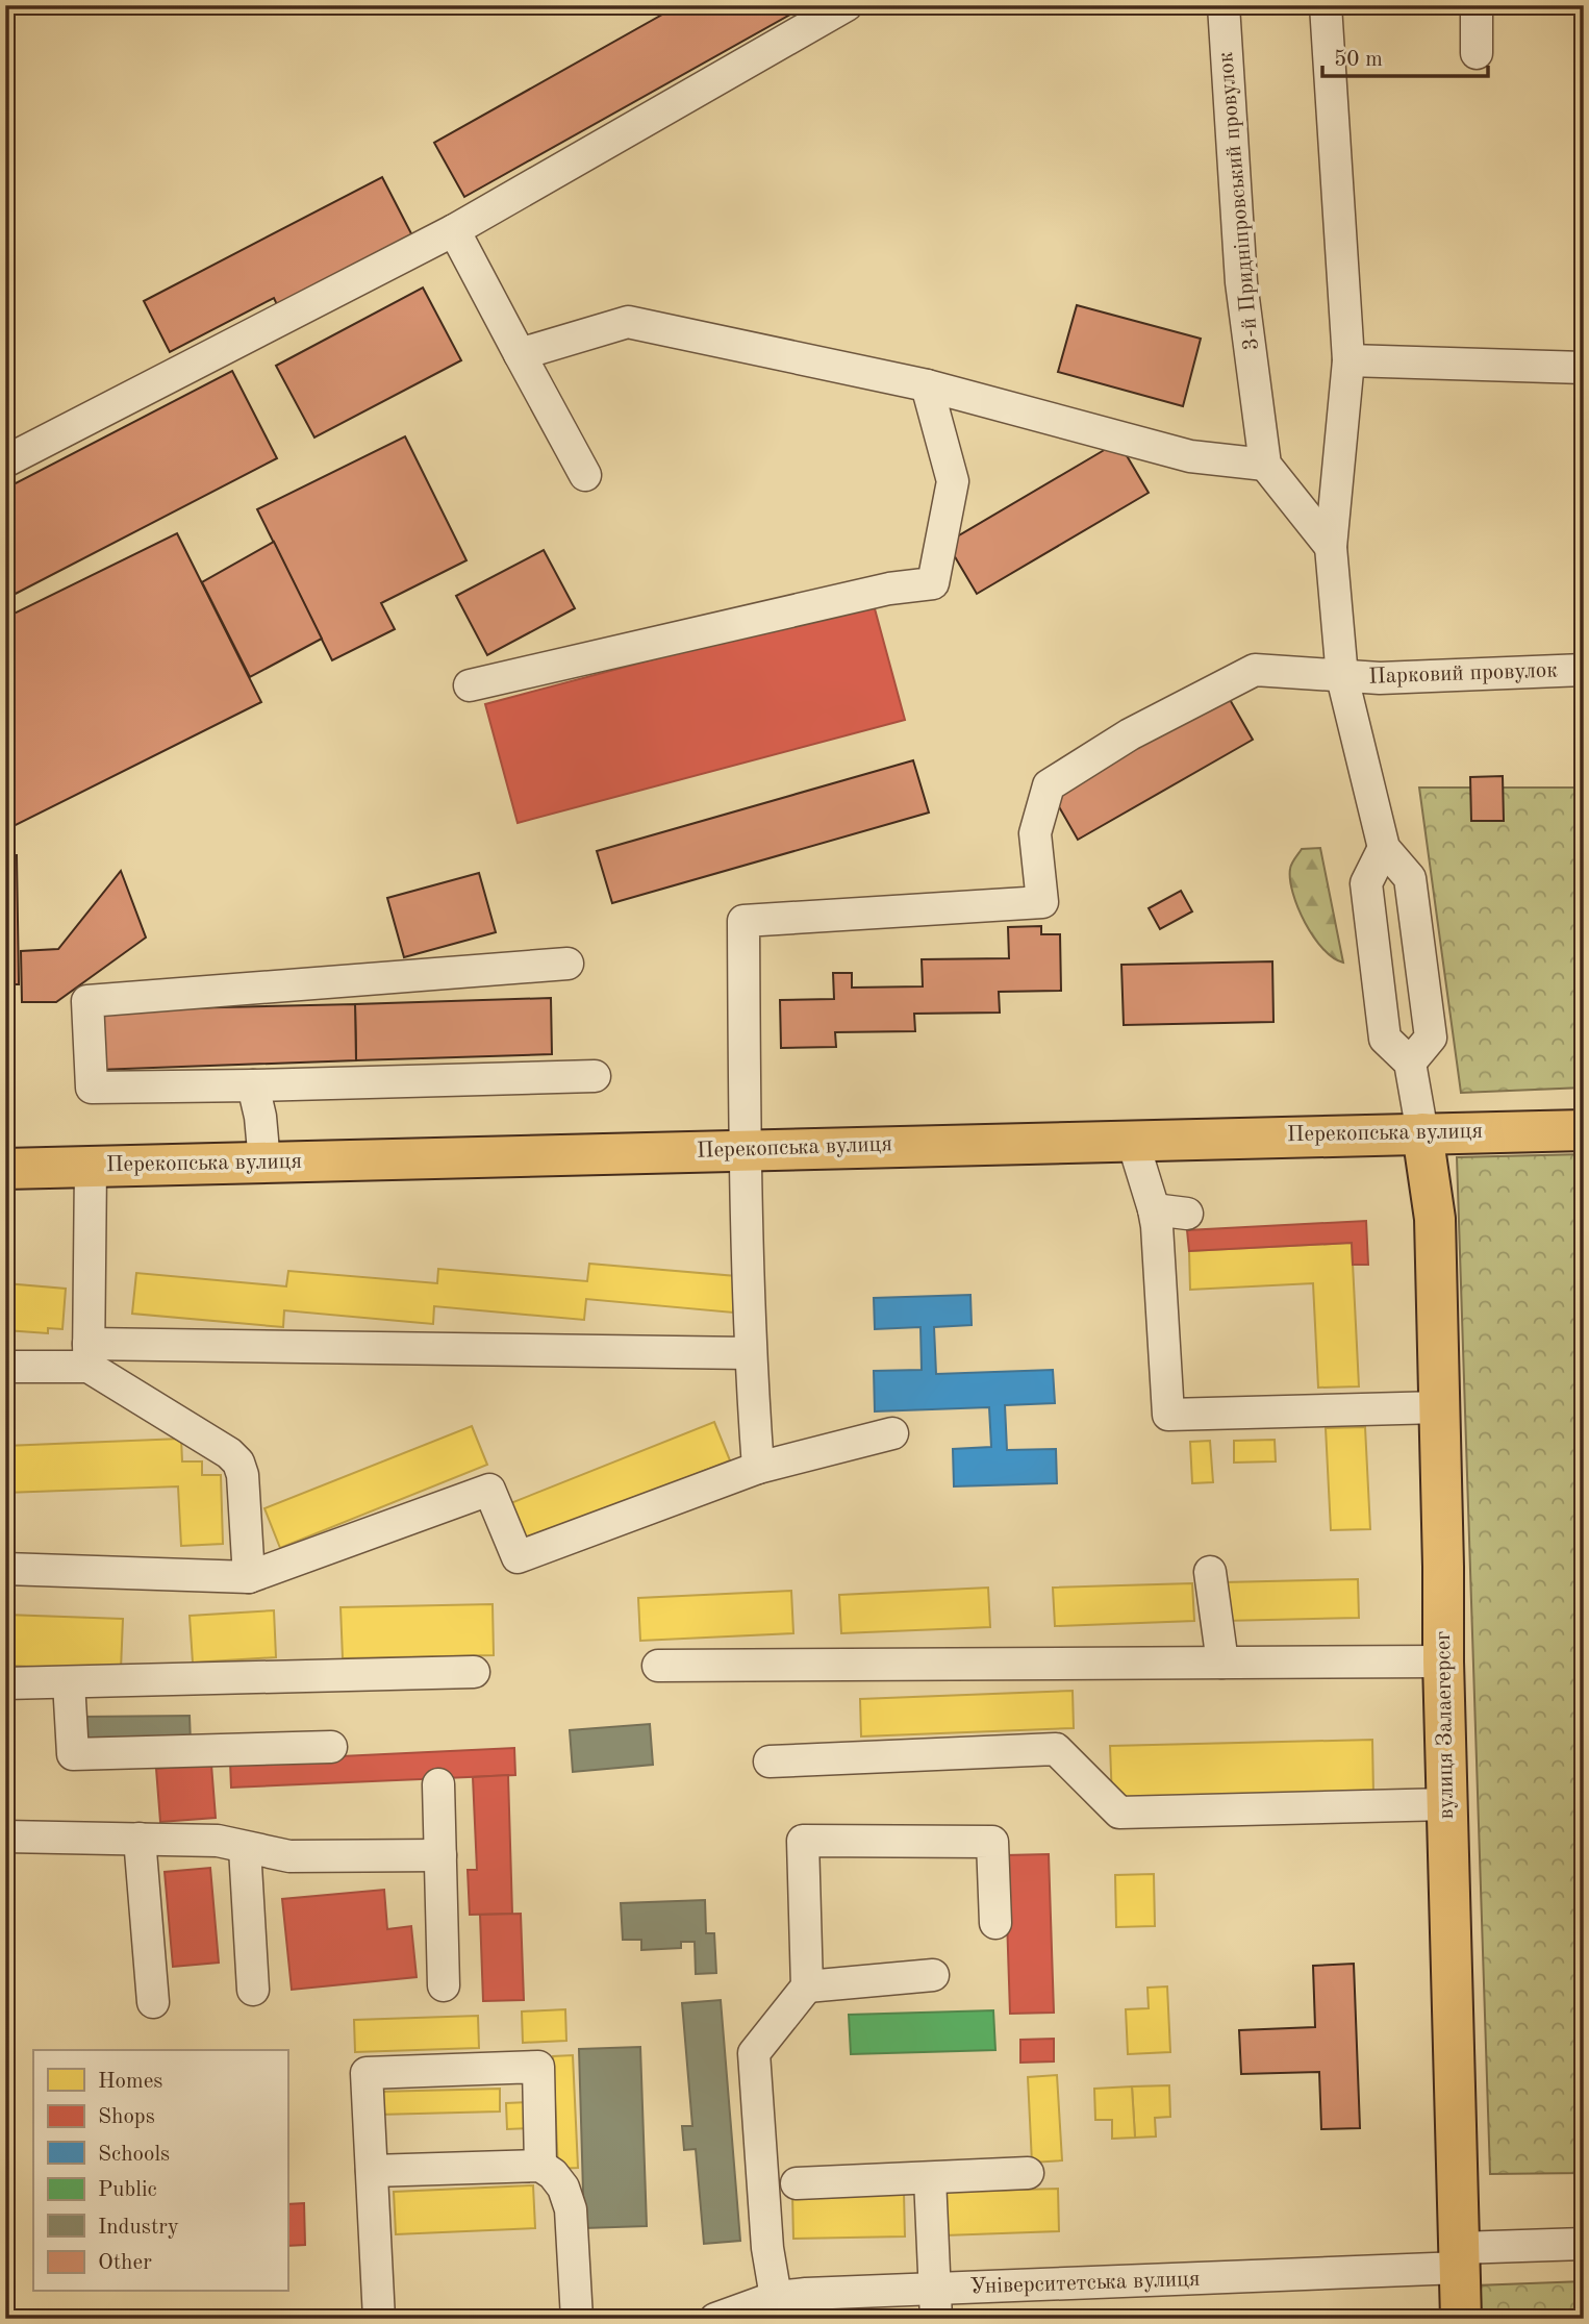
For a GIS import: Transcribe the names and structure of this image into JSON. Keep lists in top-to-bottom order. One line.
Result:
{"streets":{"main road":["Перекопська вулиця","вулиця Залаегерсег"],"street":["3-й Придніпровський провулок","Парковий провулок","Університетська вулиця"]},"crossings":[["Парковий провулок","Перекопська вулиця"],["Перекопська вулиця","вулиця Залаегерсег"],["вулиця Залаегерсег","Університетська вулиця"]],"legend":["Homes","Shops","Schools","Public","Industry","Other"],"scale_bar":"50 m"}
